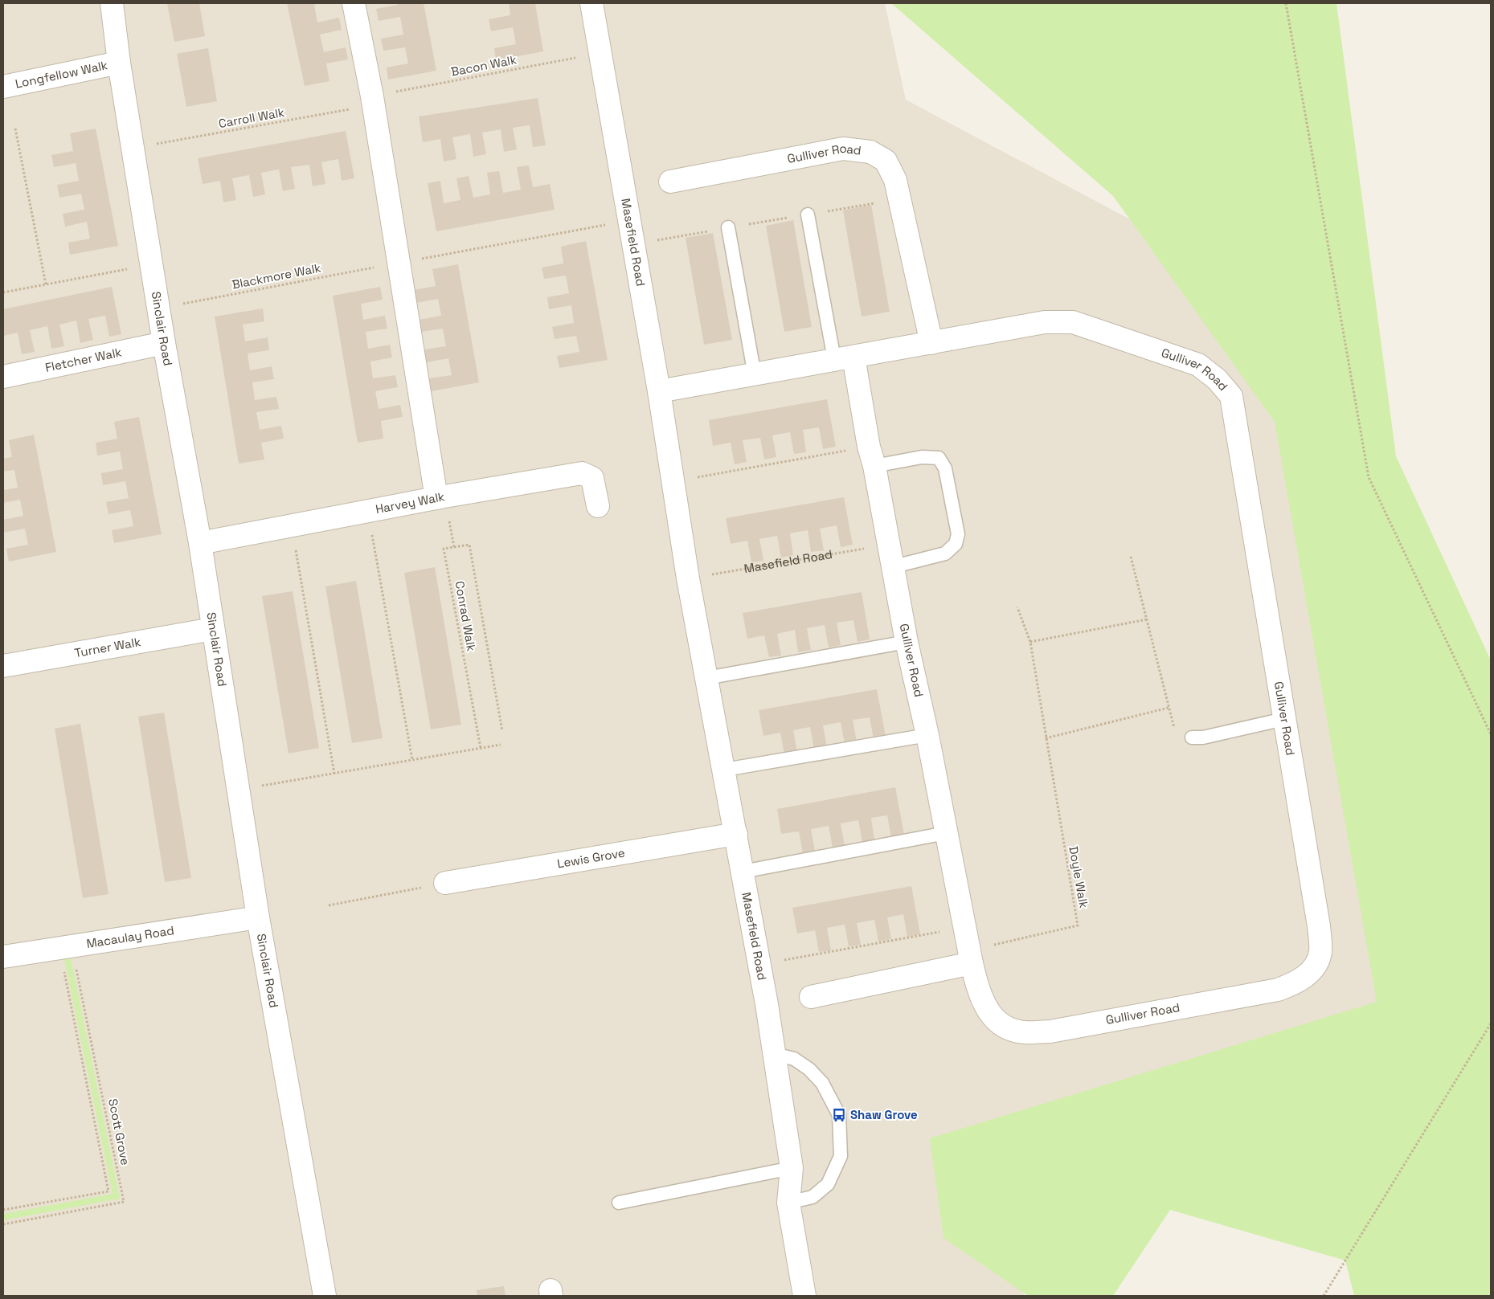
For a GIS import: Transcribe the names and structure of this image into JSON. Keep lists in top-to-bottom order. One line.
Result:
{"streets":{"street":["Longfellow Walk","Gulliver Road","Masefield Road","Sinclair Road","Fletcher Walk","Harvey Walk","Turner Walk","Lewis Grove","Macaulay Road"],"path":["Bacon Walk","Carroll Walk","Blackmore Walk","Conrad Walk","Doyle Walk","Scott Grove"]},"crossings":[["Bacon Walk","Carroll Walk"],["Bacon Walk","Masefield Road"],["Longfellow Walk","Sinclair Road"],["Carroll Walk","Sinclair Road"],["Gulliver Road","Masefield Road"],["Masefield Road","Lewis Grove"],["Blackmore Walk","Sinclair Road"],["Sinclair Road","Fletcher Walk"],["Sinclair Road","Harvey Walk"],["Sinclair Road","Turner Walk"],["Sinclair Road","Macaulay Road"],["Macaulay Road","Scott Grove"]],"places":{"bus stop":["Shaw Grove"]}}
